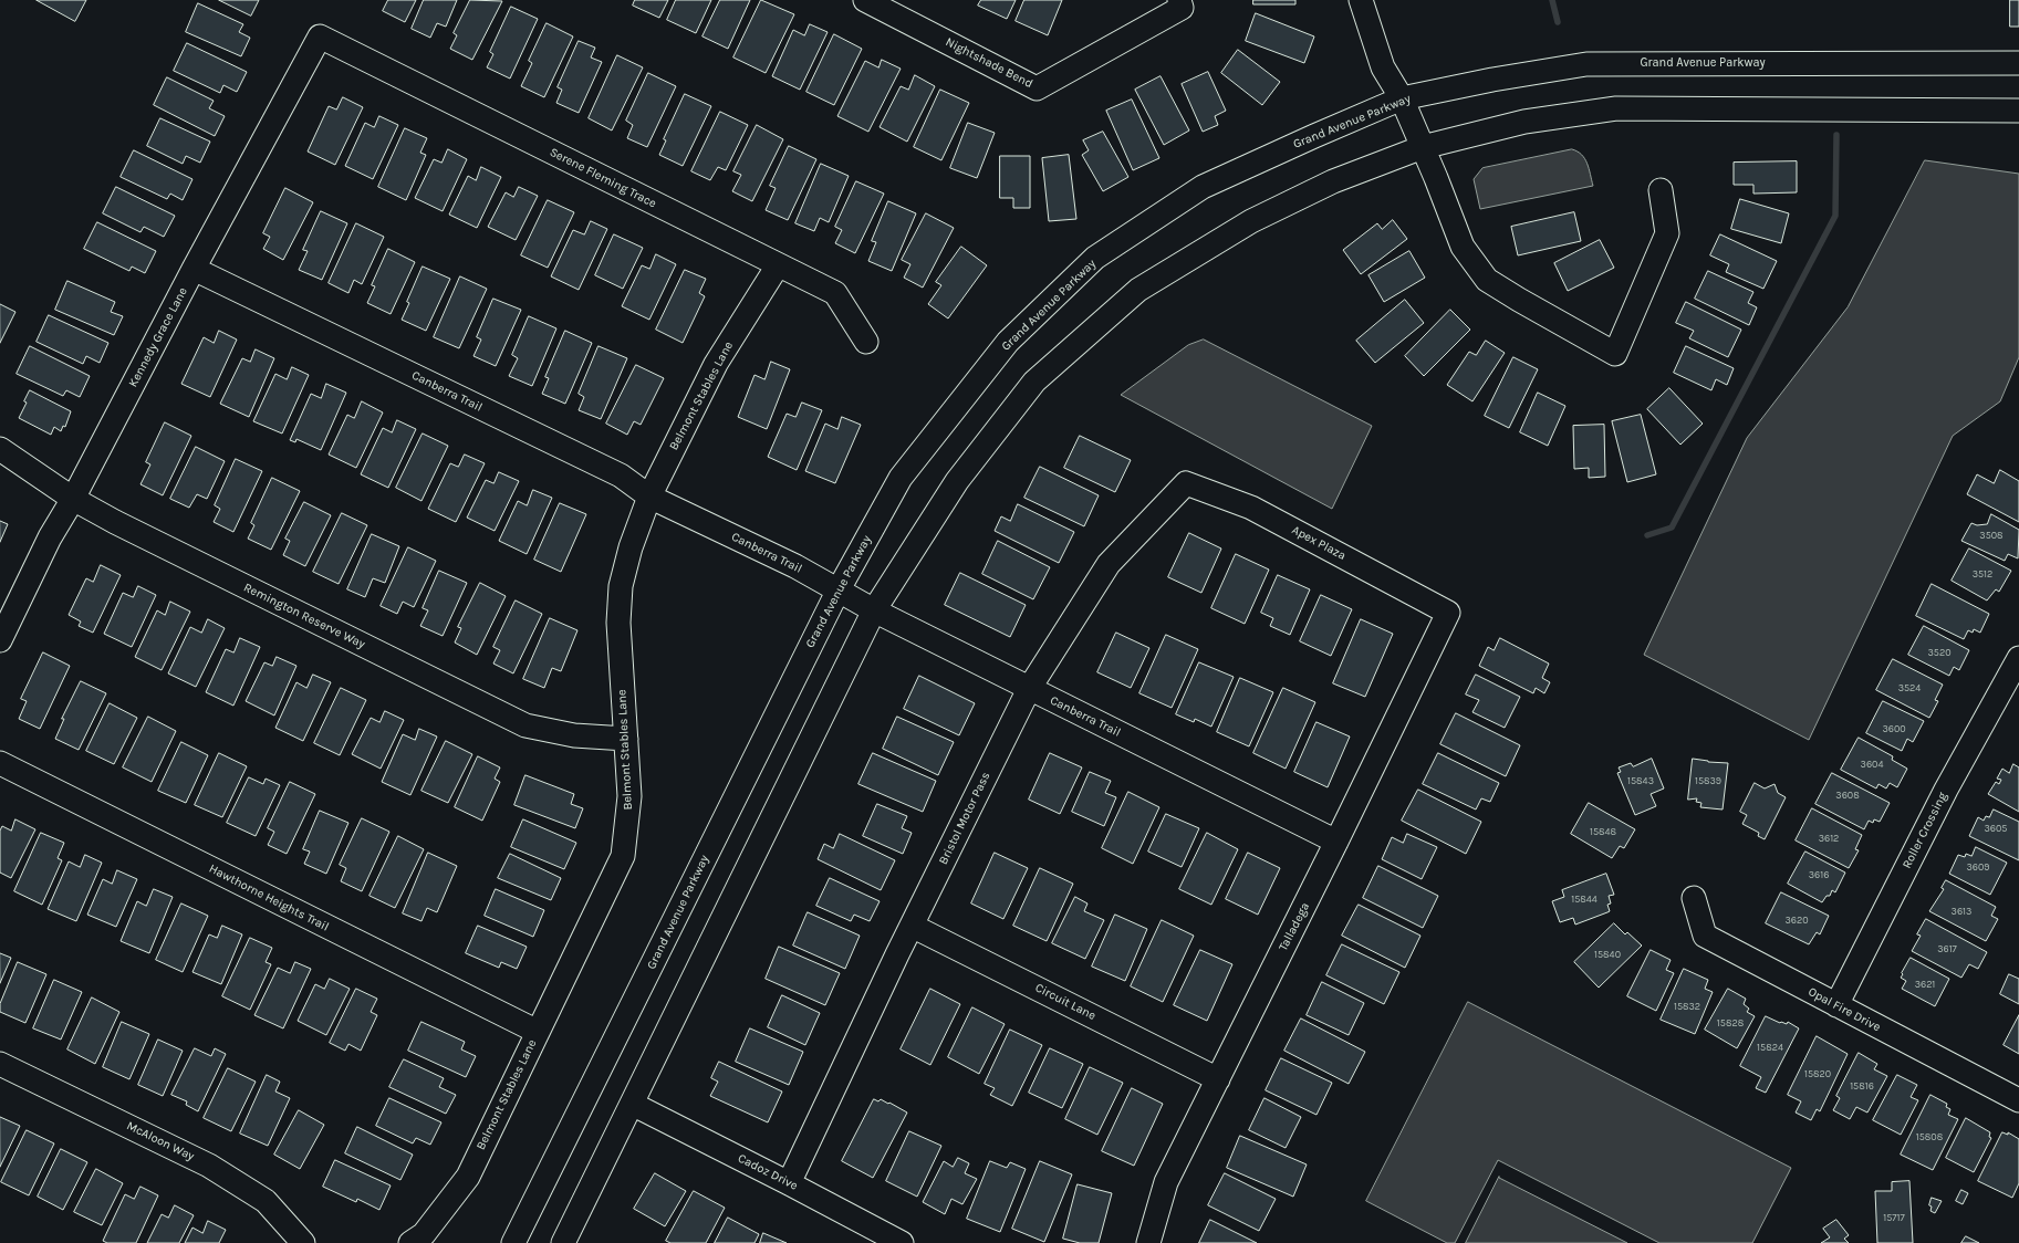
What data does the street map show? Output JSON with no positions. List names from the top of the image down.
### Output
{
  "streets": {
    "street": [
      "Nightshade Bend",
      "Grand Avenue Parkway",
      "Serene Fleming Trace",
      "Kennedy Grace Lane",
      "Canberra Trail",
      "Belmont Stables Lane",
      "Apex Plaza",
      "Remington Reserve Way",
      "Bristol Motor Pass",
      "Roller Crossing",
      "Hawthorne Heights Trail",
      "Talladega",
      "Circuit Lane",
      "Opal Fire Drive",
      "McAloon Way",
      "Cadoz Drive"
    ]
  },
  "crossings": [
    ["Grand Avenue Parkway", "Canberra Trail"],
    ["Serene Fleming Trace", "Kennedy Grace Lane"],
    ["Serene Fleming Trace", "Belmont Stables Lane"],
    ["Kennedy Grace Lane", "Canberra Trail"],
    ["Kennedy Grace Lane", "Remington Reserve Way"],
    ["Canberra Trail", "Belmont Stables Lane"],
    ["Canberra Trail", "Bristol Motor Pass"],
    ["Canberra Trail", "Talladega"],
    ["Belmont Stables Lane", "Remington Reserve Way"],
    ["Belmont Stables Lane", "Hawthorne Heights Trail"],
    ["Apex Plaza", "Bristol Motor Pass"],
    ["Apex Plaza", "Talladega"],
    ["Bristol Motor Pass", "Circuit Lane"],
    ["Bristol Motor Pass", "Cadoz Drive"],
    ["Roller Crossing", "Opal Fire Drive"],
    ["Talladega", "Circuit Lane"]
  ],
  "house_numbers": [
    "3508",
    "3512",
    "3520",
    "3524",
    "3600",
    "3604",
    "15843",
    "15839",
    "3608",
    "3605",
    "15848",
    "3612",
    "3609",
    "3616",
    "15844",
    "3613",
    "3620",
    "3617",
    "15840",
    "3621",
    "15832",
    "15828",
    "15824",
    "15820",
    "15816",
    "15808",
    "15717"
  ]
}
